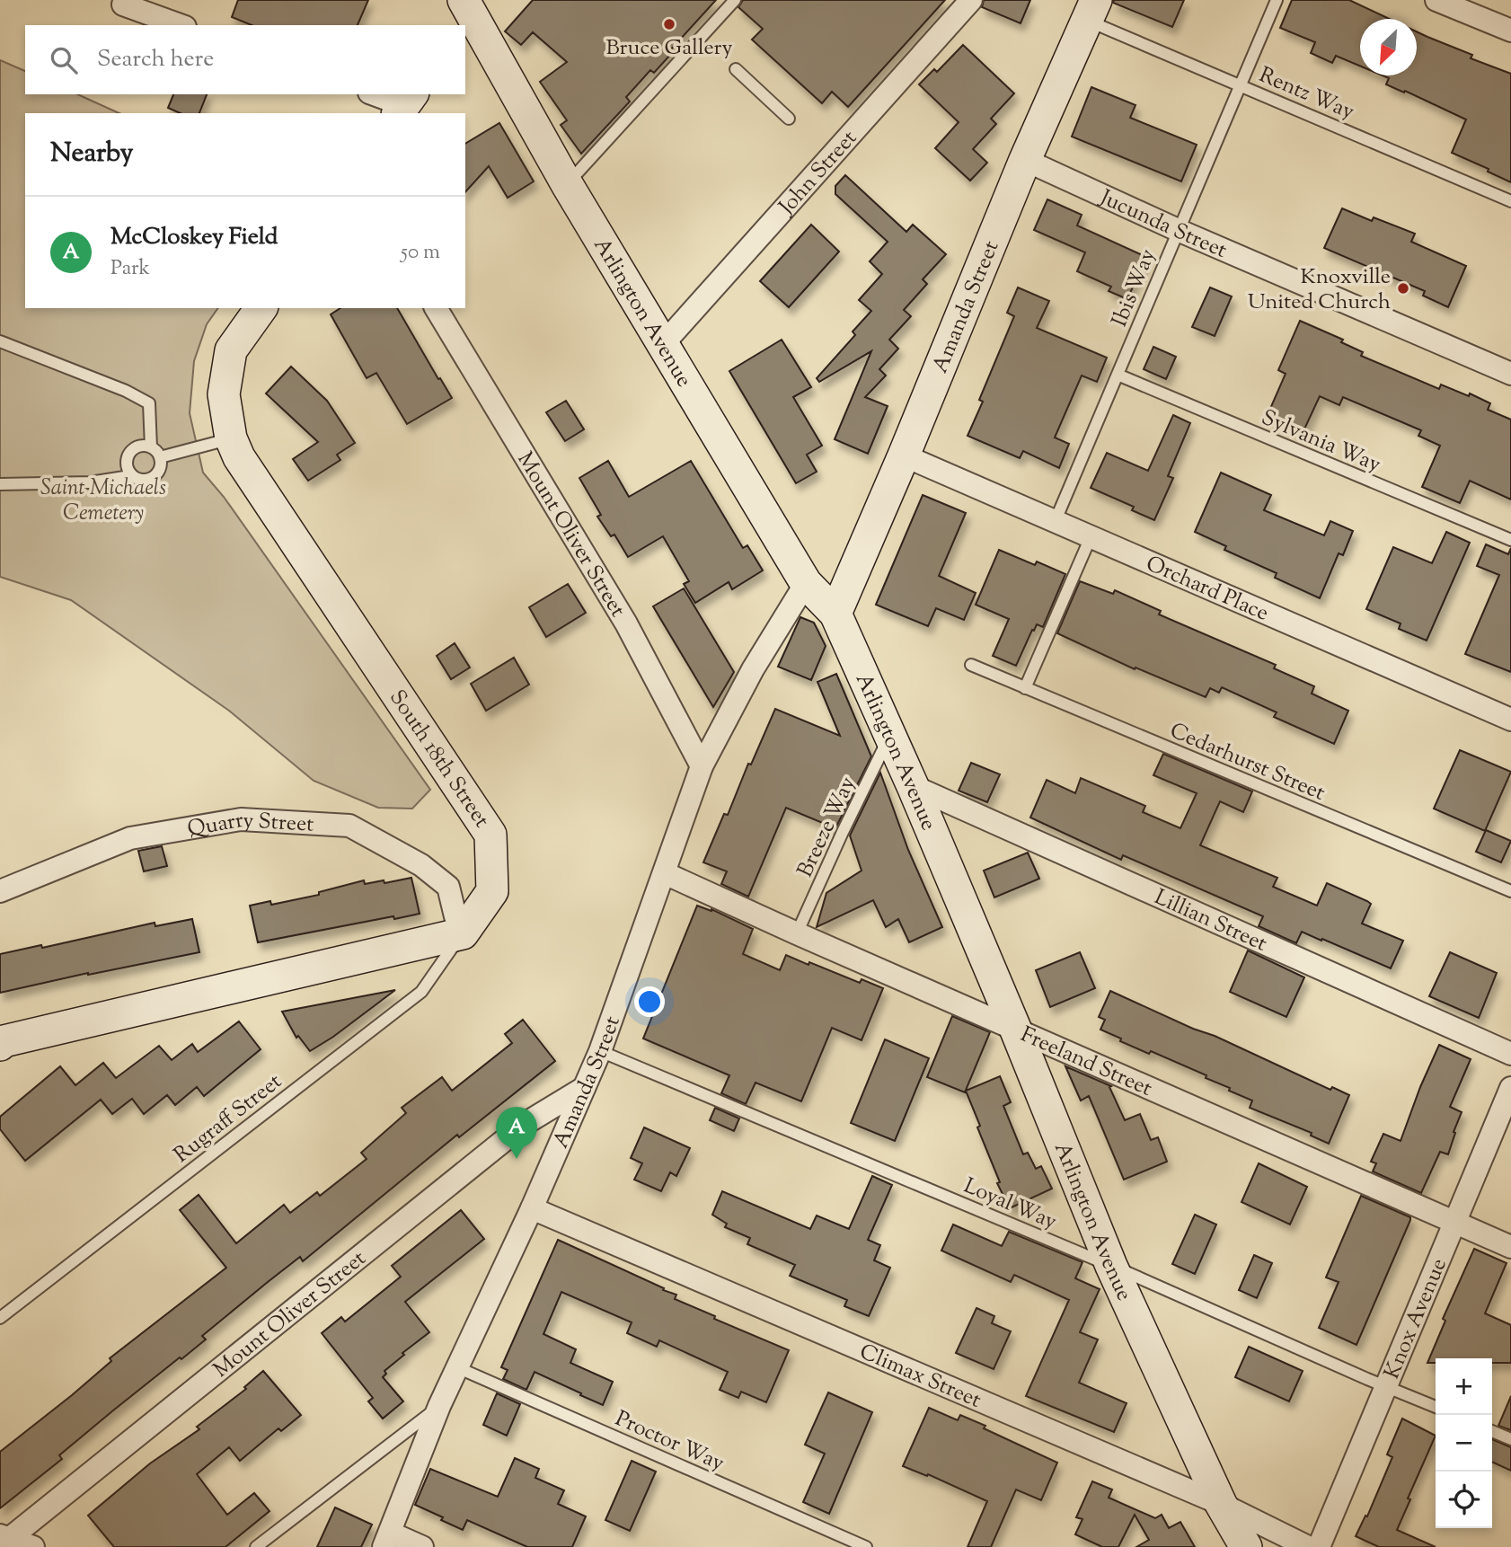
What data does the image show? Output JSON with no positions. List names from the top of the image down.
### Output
{
  "streets": {
    "main road": ["Amanda Street", "Arlington Avenue", "South 18th Street"],
    "street": [
      "John Street",
      "Jucunda Street",
      "Mount Oliver Street",
      "Orchard Place",
      "Quarry Street",
      "Lillian Street",
      "Freeland Street",
      "Knox Avenue",
      "Climax Street"
    ],
    "lane": [
      "Rentz Way",
      "Ibis Way",
      "Sylvania Way",
      "Cedarhurst Street",
      "Breeze Way",
      "Rugraff Street",
      "Loyal Way",
      "Proctor Way"
    ]
  },
  "crossings": [
    ["Rentz Way", "Ibis Way"],
    ["Rentz Way", "Amanda Street"],
    ["John Street", "Arlington Avenue"],
    ["Jucunda Street", "Ibis Way"],
    ["Jucunda Street", "Amanda Street"],
    ["Ibis Way", "Sylvania Way"],
    ["Ibis Way", "Orchard Place"],
    ["Amanda Street", "Arlington Avenue"],
    ["Amanda Street", "Mount Oliver Street"],
    ["Amanda Street", "Orchard Place"],
    ["Amanda Street", "Freeland Street"],
    ["Amanda Street", "Loyal Way"],
    ["Amanda Street", "Climax Street"],
    ["Amanda Street", "Proctor Way"],
    ["Arlington Avenue", "Breeze Way"],
    ["Arlington Avenue", "Lillian Street"],
    ["Arlington Avenue", "Freeland Street"],
    ["Arlington Avenue", "Loyal Way"],
    ["Arlington Avenue", "Climax Street"],
    ["South 18th Street", "Quarry Street"],
    ["South 18th Street", "Rugraff Street"],
    ["Breeze Way", "Freeland Street"],
    ["Quarry Street", "Rugraff Street"],
    ["Freeland Street", "Knox Avenue"],
    ["Loyal Way", "Knox Avenue"]
  ],
  "parks": ["Saint Michaels Cemetery"],
  "places": ["Bruce Gallery", "Knoxville United Church"],
  "north": "bottom left",
  "page": {
    "search": "Search here",
    "heading": "Nearby",
    "list": [
      {
        "mark": "A",
        "name": "McCloskey Field",
        "note": "Park",
        "value": "50 m"
      }
    ],
    "pins": "A",
    "map_buttons": ["+", "−"]
  }
}
